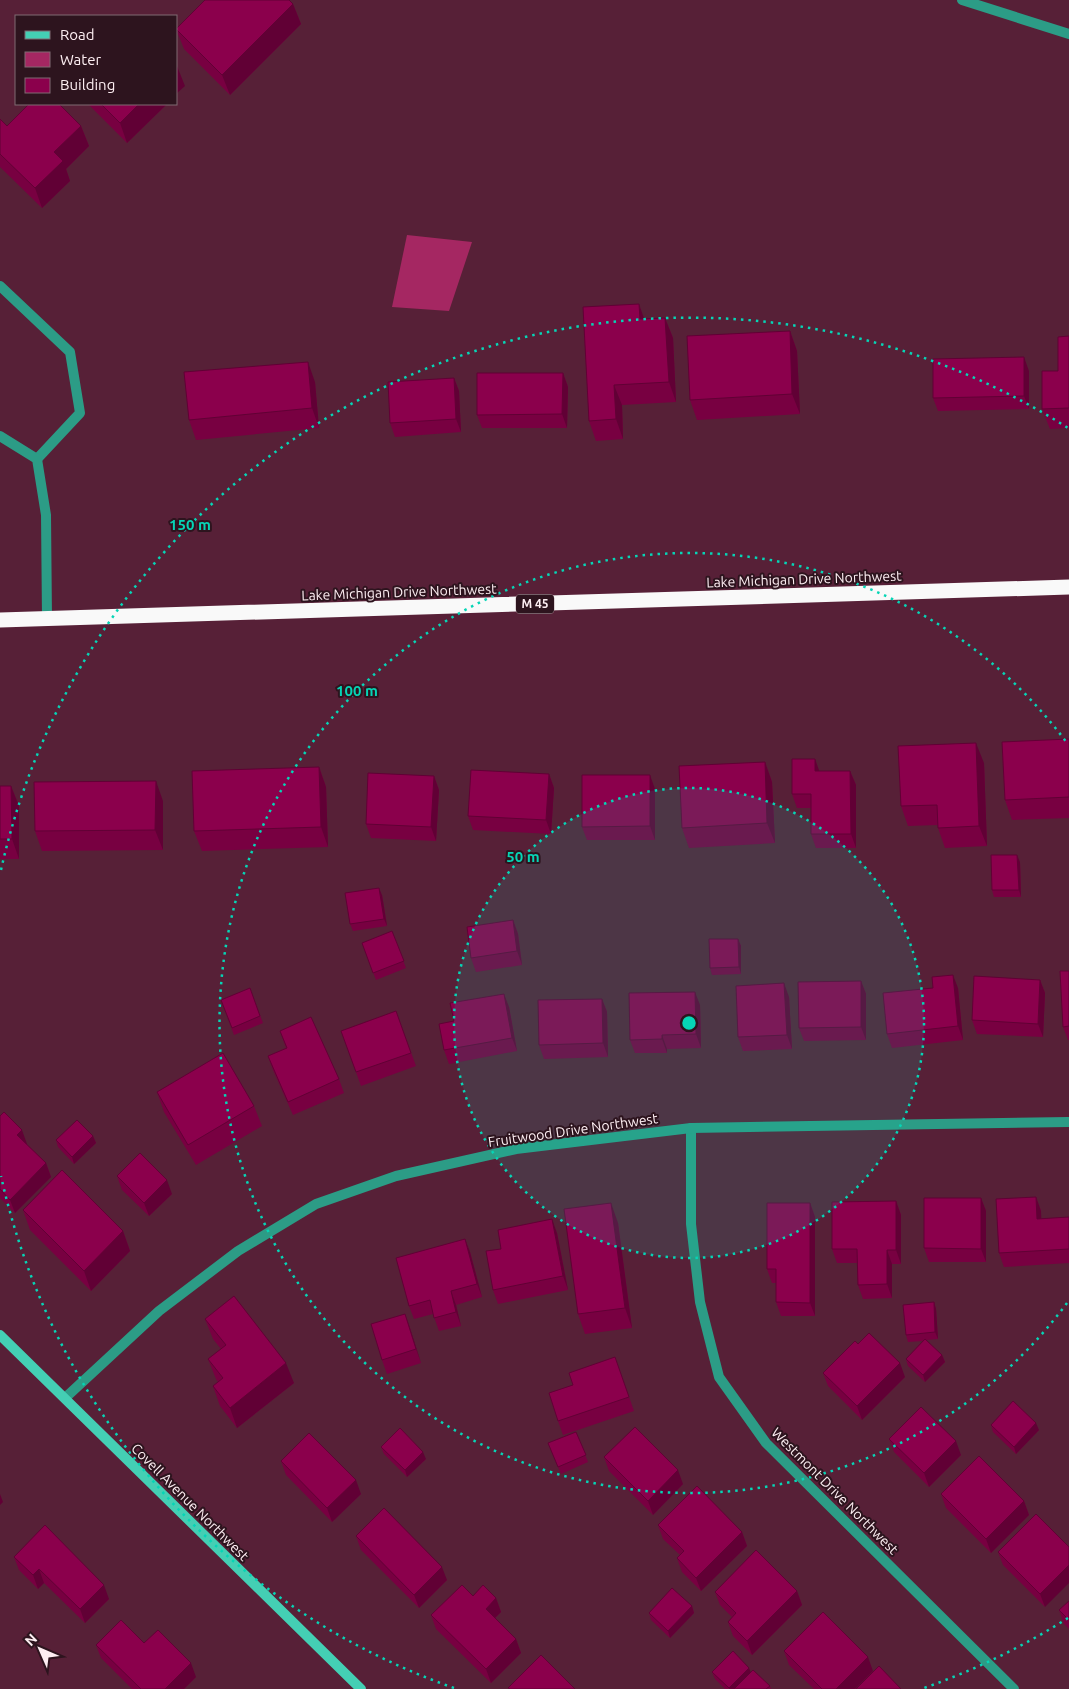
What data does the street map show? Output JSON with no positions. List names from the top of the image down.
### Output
{
  "streets": {
    "highway": ["Lake Michigan Drive Northwest", "M 45"],
    "street": ["Fruitwood Drive Northwest", "Westmont Drive Northwest", "Covell Avenue Northwest"]
  },
  "crossings": [
    ["Fruitwood Drive Northwest", "Westmont Drive Northwest"],
    ["Fruitwood Drive Northwest", "Covell Avenue Northwest"]
  ],
  "legend": ["Road", "Water", "Building"],
  "north": "top left",
  "rings": ["150 m", "100 m", "50 m"]
}
